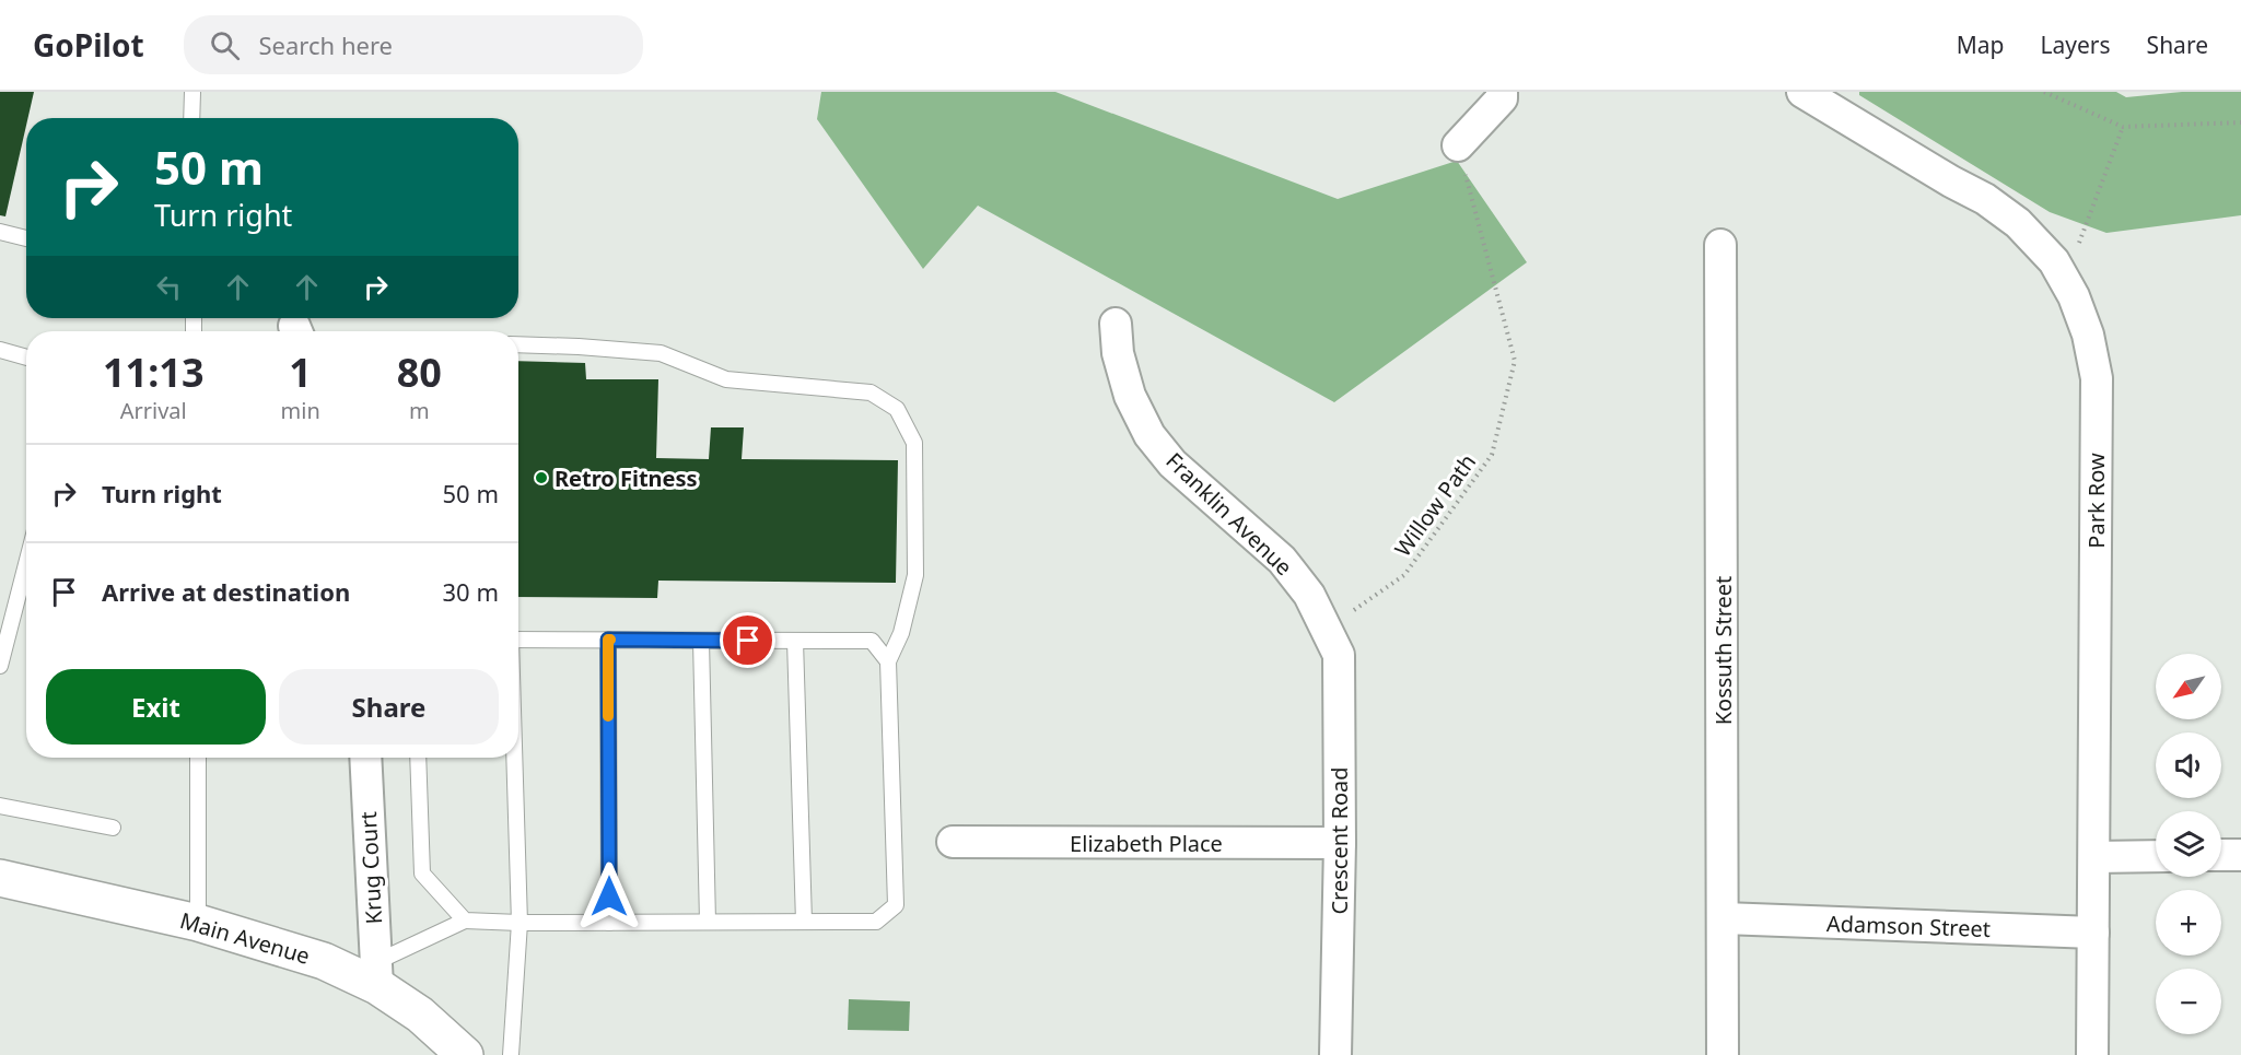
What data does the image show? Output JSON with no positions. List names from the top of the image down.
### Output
{
  "streets": {
    "street": [
      "Park Row",
      "Franklin Avenue",
      "Kossuth Street",
      "Crescent Road",
      "Elizabeth Place",
      "Krug Court",
      "Adamson Street",
      "Main Avenue"
    ],
    "path": ["Willow Path"]
  },
  "crossings": [
    ["Park Row", "Adamson Street"],
    ["Willow Path", "Franklin Avenue"],
    ["Willow Path", "Crescent Road"],
    ["Franklin Avenue", "Crescent Road"],
    ["Kossuth Street", "Adamson Street"],
    ["Crescent Road", "Elizabeth Place"],
    ["Krug Court", "Main Avenue"]
  ],
  "places": ["Retro Fitness"],
  "north": "bottom left",
  "page": {
    "header": "GoPilot",
    "search": "Search here",
    "nav": ["Map", "Layers", "Share"],
    "turn": ["50 m", "Turn right"],
    "eta": [
      "11:13",
      "Arrival",
      "1",
      "min",
      "80",
      "m"
    ],
    "list": [
      {
        "name": "Turn right",
        "value": "50 m"
      },
      {
        "name": "Arrive at destination",
        "value": "30 m"
      }
    ],
    "map_buttons": ["+", "−"],
    "buttons": ["Exit", "Share"]
  }
}
